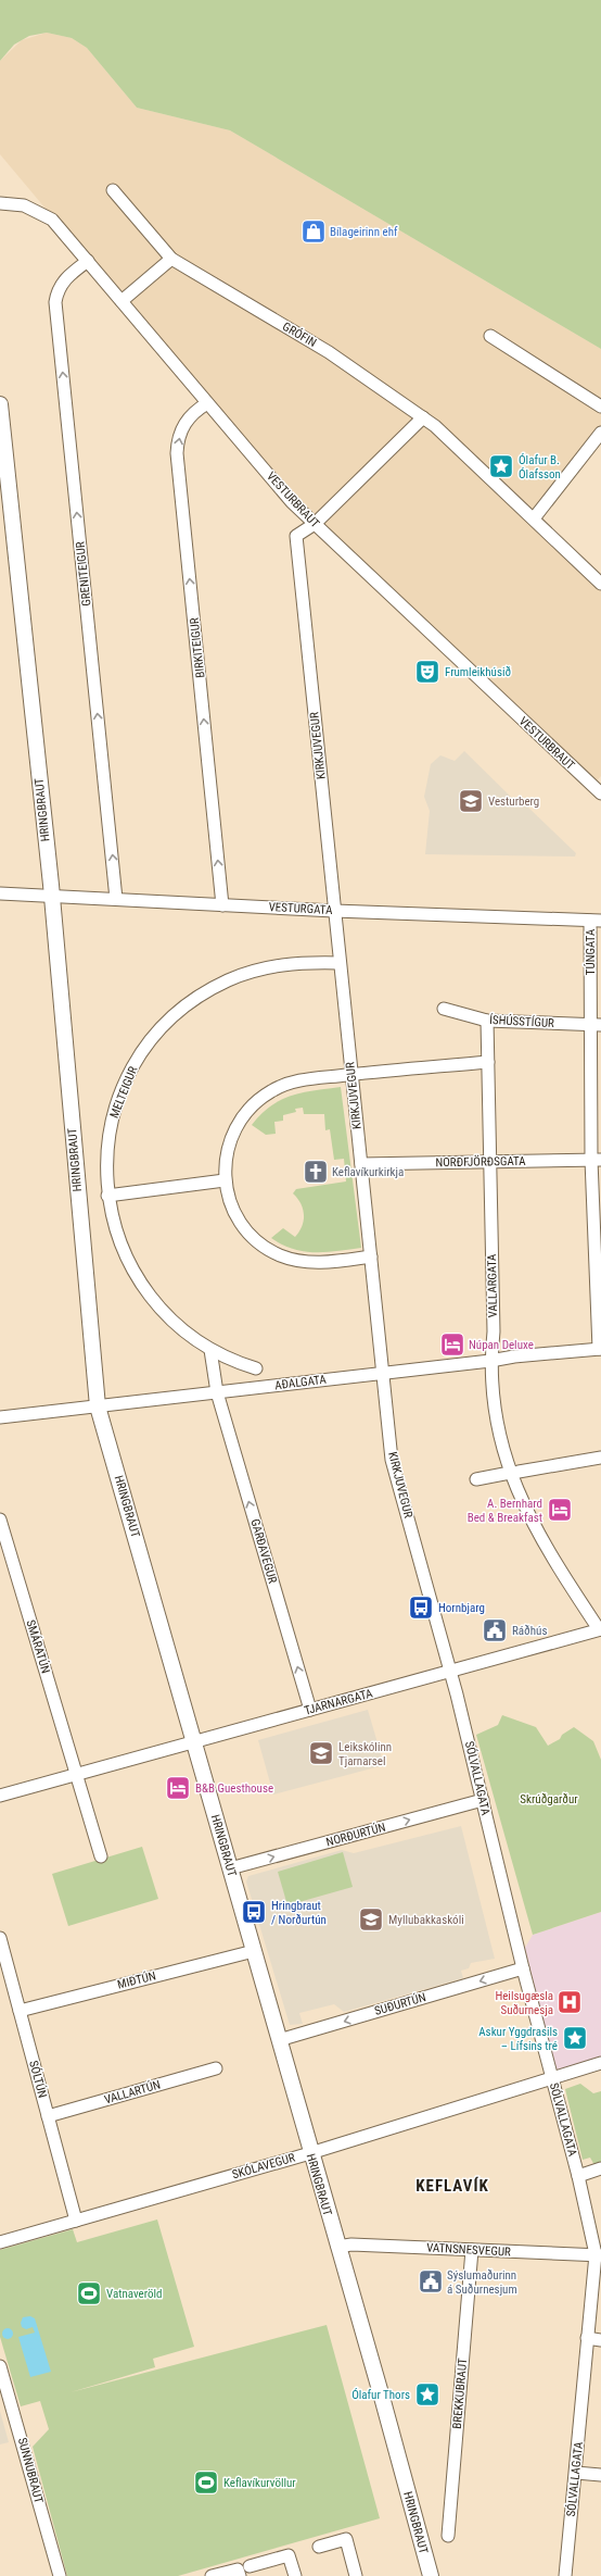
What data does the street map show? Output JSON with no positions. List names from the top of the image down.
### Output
{
  "streets": {
    "main road": ["HRINGBRAUT"],
    "street": [
      "GRÓFIN",
      "VESTURBRAUT",
      "GRENITEIGUR",
      "BIRKITEIGUR",
      "KIRKJUVEGUR",
      "VESTURGATA",
      "TÚNGATA",
      "ÍSHÚSSTÍGUR",
      "MELTEIGUR",
      "NORÐFJÖRÐSGATA",
      "VALLARGATA",
      "AÐALGATA",
      "GARÐAVEGUR",
      "SMÁRATÚN",
      "TJARNARGATA",
      "SÓLVALLAGATA",
      "NORÐURTÚN",
      "MIÐTÚN",
      "SUÐURTÚN",
      "SÓLTÚN",
      "VALLARTÚN",
      "SKÓLAVEGUR",
      "VATNSNESVEGUR",
      "BREKKUBRAUT",
      "SUNNUBRAUT"
    ]
  },
  "crossings": [
    ["VESTURBRAUT", "GRENITEIGUR"],
    ["VESTURBRAUT", "BIRKITEIGUR"],
    ["VESTURBRAUT", "KIRKJUVEGUR"],
    ["GRENITEIGUR", "VESTURGATA"],
    ["BIRKITEIGUR", "VESTURGATA"],
    ["KIRKJUVEGUR", "VESTURGATA"],
    ["KIRKJUVEGUR", "MELTEIGUR"],
    ["KIRKJUVEGUR", "NORÐFJÖRÐSGATA"],
    ["KIRKJUVEGUR", "AÐALGATA"],
    ["KIRKJUVEGUR", "TJARNARGATA"],
    ["KIRKJUVEGUR", "SÓLVALLAGATA"],
    ["HRINGBRAUT", "VESTURGATA"],
    ["HRINGBRAUT", "AÐALGATA"],
    ["HRINGBRAUT", "TJARNARGATA"],
    ["HRINGBRAUT", "NORÐURTÚN"],
    ["HRINGBRAUT", "MIÐTÚN"],
    ["HRINGBRAUT", "SUÐURTÚN"],
    ["HRINGBRAUT", "SKÓLAVEGUR"],
    ["HRINGBRAUT", "VATNSNESVEGUR"],
    ["VESTURGATA", "TÚNGATA"],
    ["TÚNGATA", "ÍSHÚSSTÍGUR"],
    ["TÚNGATA", "NORÐFJÖRÐSGATA"],
    ["TÚNGATA", "AÐALGATA"],
    ["ÍSHÚSSTÍGUR", "VALLARGATA"],
    ["NORÐFJÖRÐSGATA", "VALLARGATA"],
    ["VALLARGATA", "AÐALGATA"],
    ["VALLARGATA", "TJARNARGATA"],
    ["AÐALGATA", "GARÐAVEGUR"],
    ["GARÐAVEGUR", "TJARNARGATA"],
    ["SMÁRATÚN", "TJARNARGATA"],
    ["TJARNARGATA", "SÓLVALLAGATA"],
    ["SÓLVALLAGATA", "NORÐURTÚN"],
    ["SÓLVALLAGATA", "SUÐURTÚN"],
    ["SÓLVALLAGATA", "SKÓLAVEGUR"],
    ["SÓLVALLAGATA", "VATNSNESVEGUR"],
    ["MIÐTÚN", "SÓLTÚN"],
    ["SÓLTÚN", "VALLARTÚN"],
    ["SÓLTÚN", "SKÓLAVEGUR"],
    ["VATNSNESVEGUR", "BREKKUBRAUT"]
  ],
  "one_way": [
    "GRENITEIGUR",
    "BIRKITEIGUR",
    "GARÐAVEGUR",
    "NORÐURTÚN",
    "SUÐURTÚN"
  ],
  "districts": ["KEFLAVÍK"],
  "parks": ["Skrúðgarður"],
  "places": {
    "shop": ["Bílageirinn ehf"],
    "place": ["Ólafur B. Ólafsson", "Askur Yggdrasils – Lífsins tré", "Ólafur Thors"],
    "theatre": ["Frumleikhúsið"],
    "school or university": ["Vesturberg", "Leikskólinn Tjarnarsel", "Myllubakkaskóli"],
    "church": ["Keflavíkurkirkja"],
    "hotel": ["Núpan Deluxe", "A. Bernhard Bed & Breakfast", "B&B Guesthouse"],
    "bus stop": ["Hornbjarg", "Hringbraut / Norðurtún"],
    "public building": ["Ráðhús", "Sýslumaðurinn á Suðurnesjum"],
    "hospital": ["Heilsugæsla Suðurnesja"],
    "sports": ["Vatnaveröld", "Keflavíkurvöllur"]
  }
}
